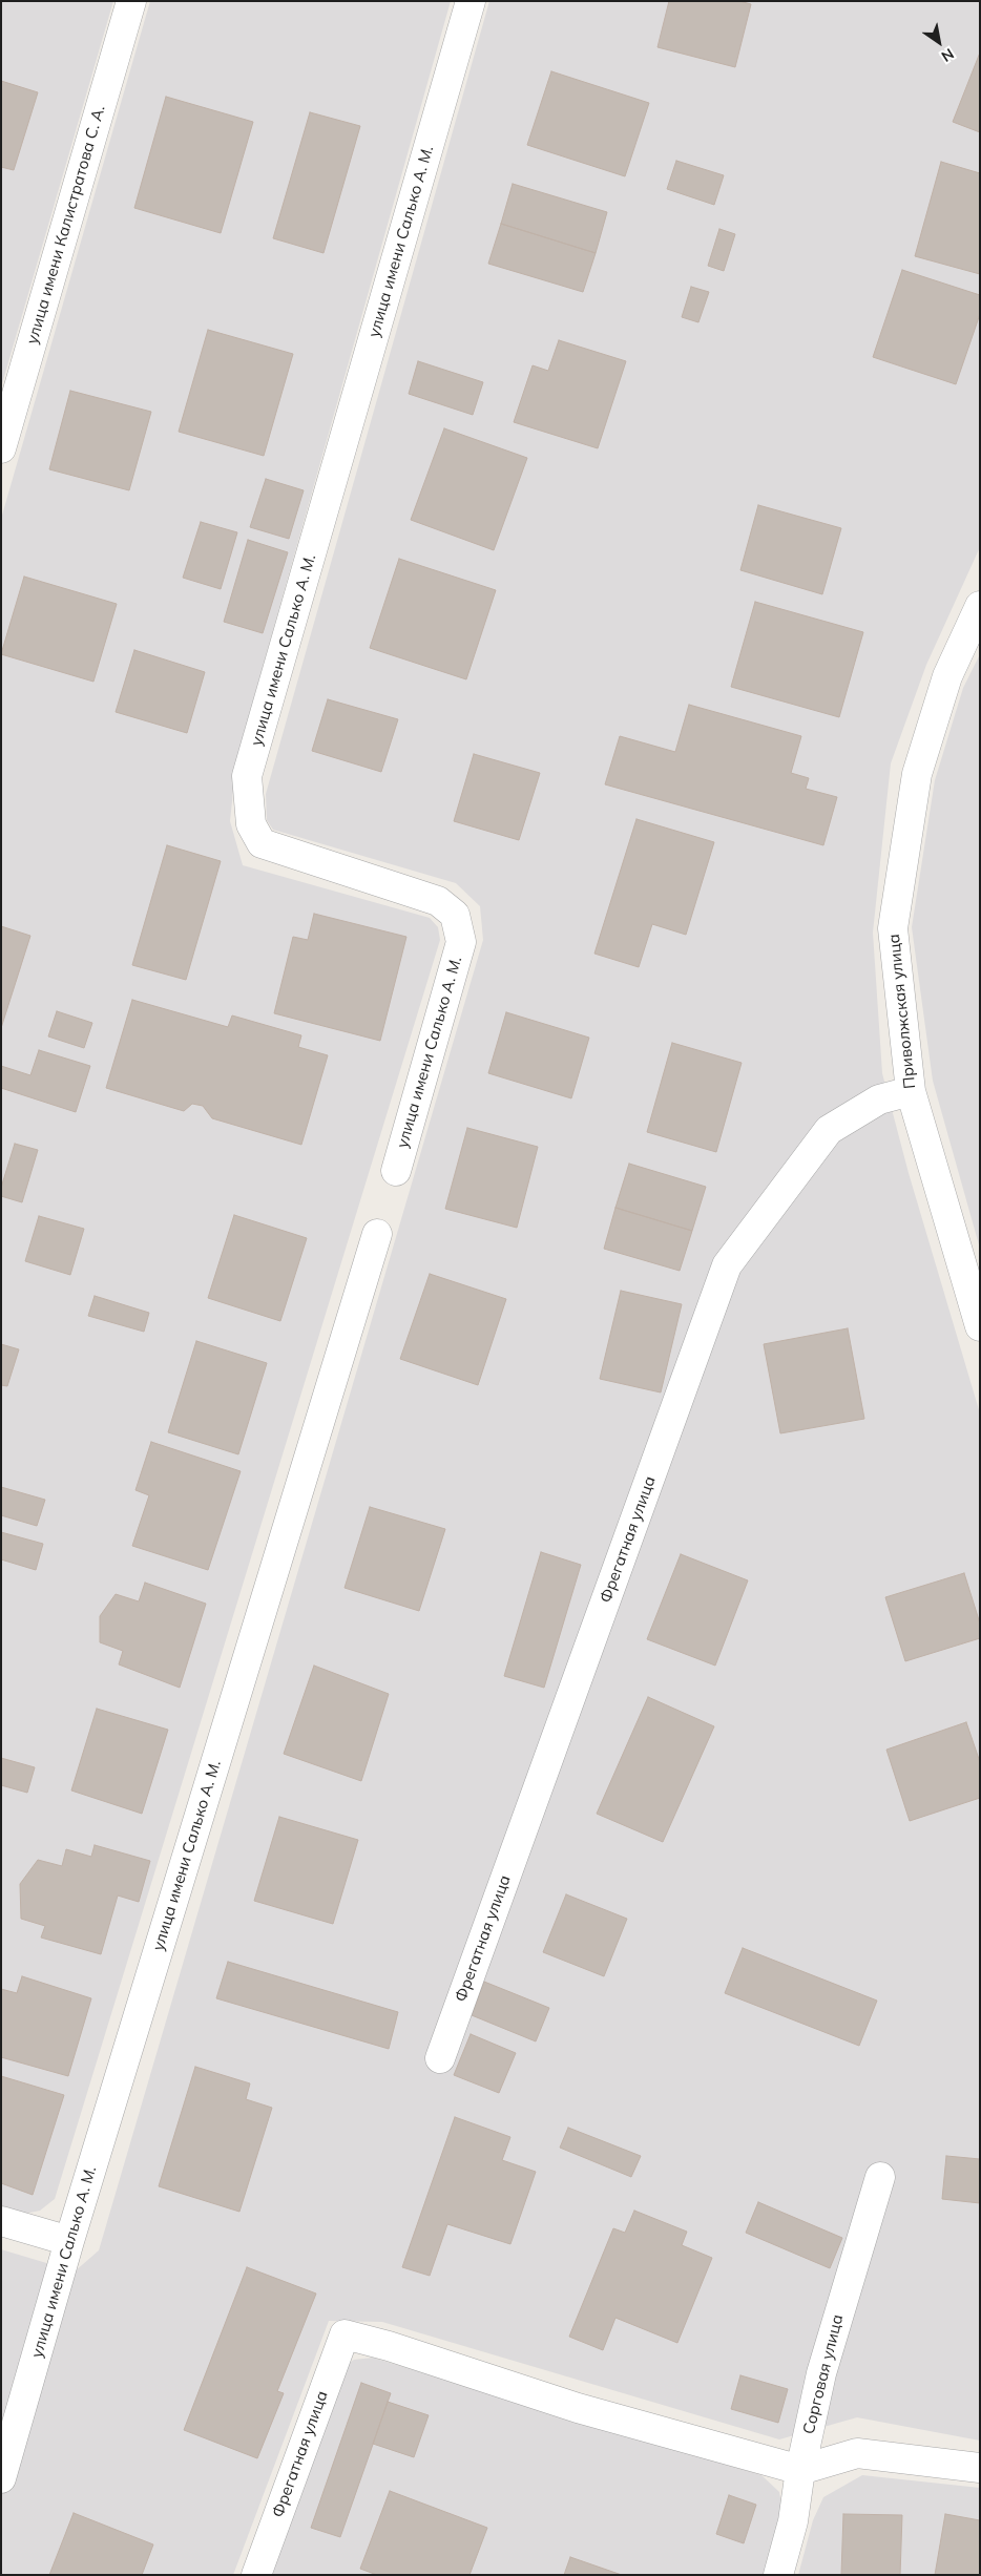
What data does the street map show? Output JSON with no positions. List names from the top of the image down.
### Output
{
  "streets": {
    "street": [
      "улица имени Калистратова С. А.",
      "улица имени Салько А. М.",
      "Приволжская улица",
      "Фрегатная улица",
      "Сорговая улица"
    ]
  },
  "crossings": [
    ["Приволжская улица", "Фрегатная улица"],
    ["Фрегатная улица", "Сорговая улица"]
  ],
  "north": "bottom right"
}
